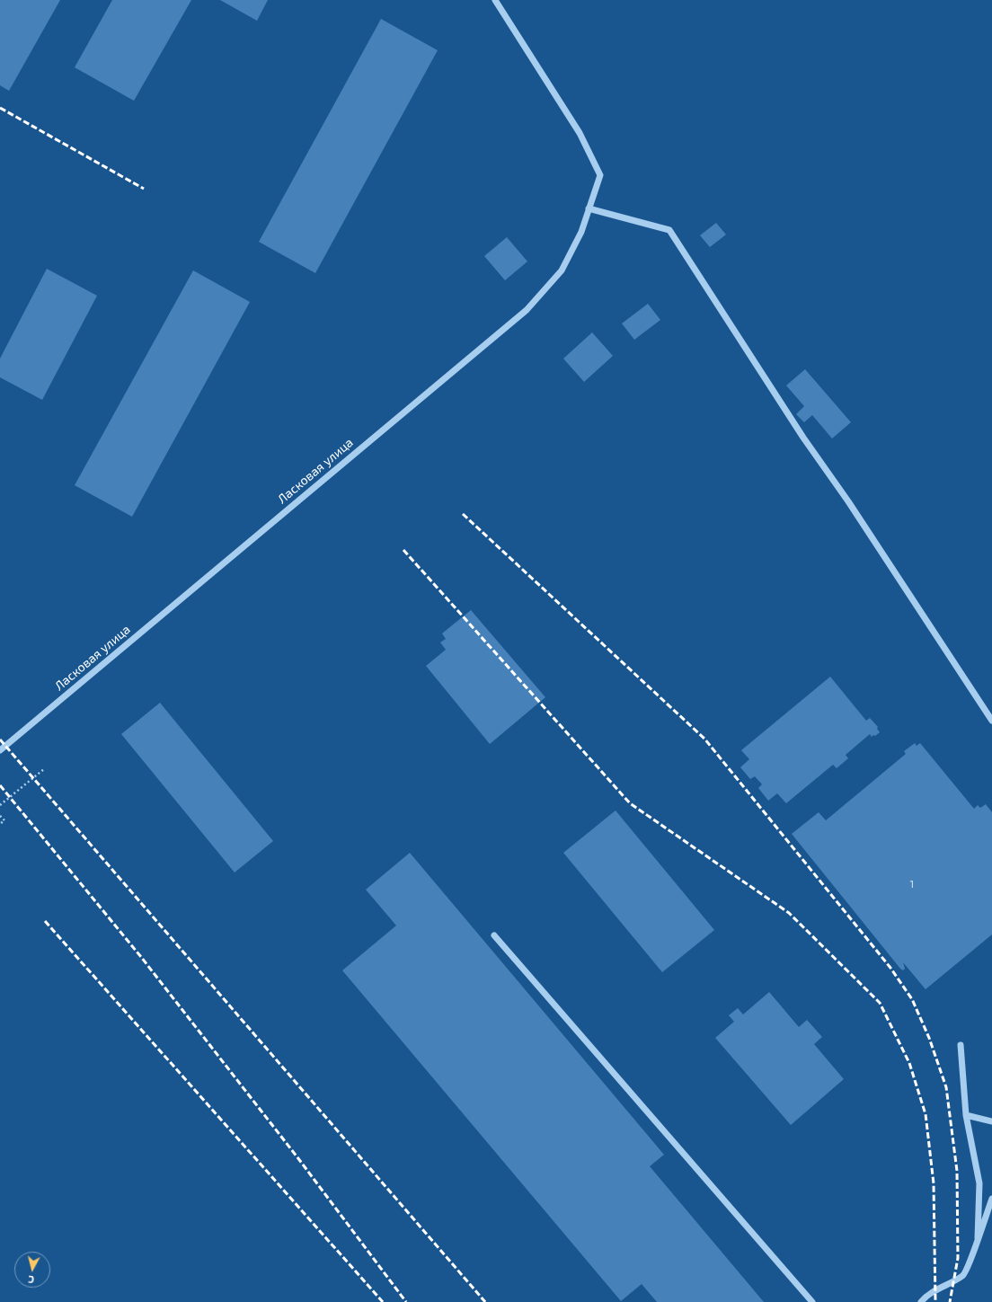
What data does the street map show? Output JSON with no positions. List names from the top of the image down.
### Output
{
  "streets": {
    "street": ["Ласковая улица"]
  },
  "house_numbers": ["1"],
  "north": "bottom"
}
